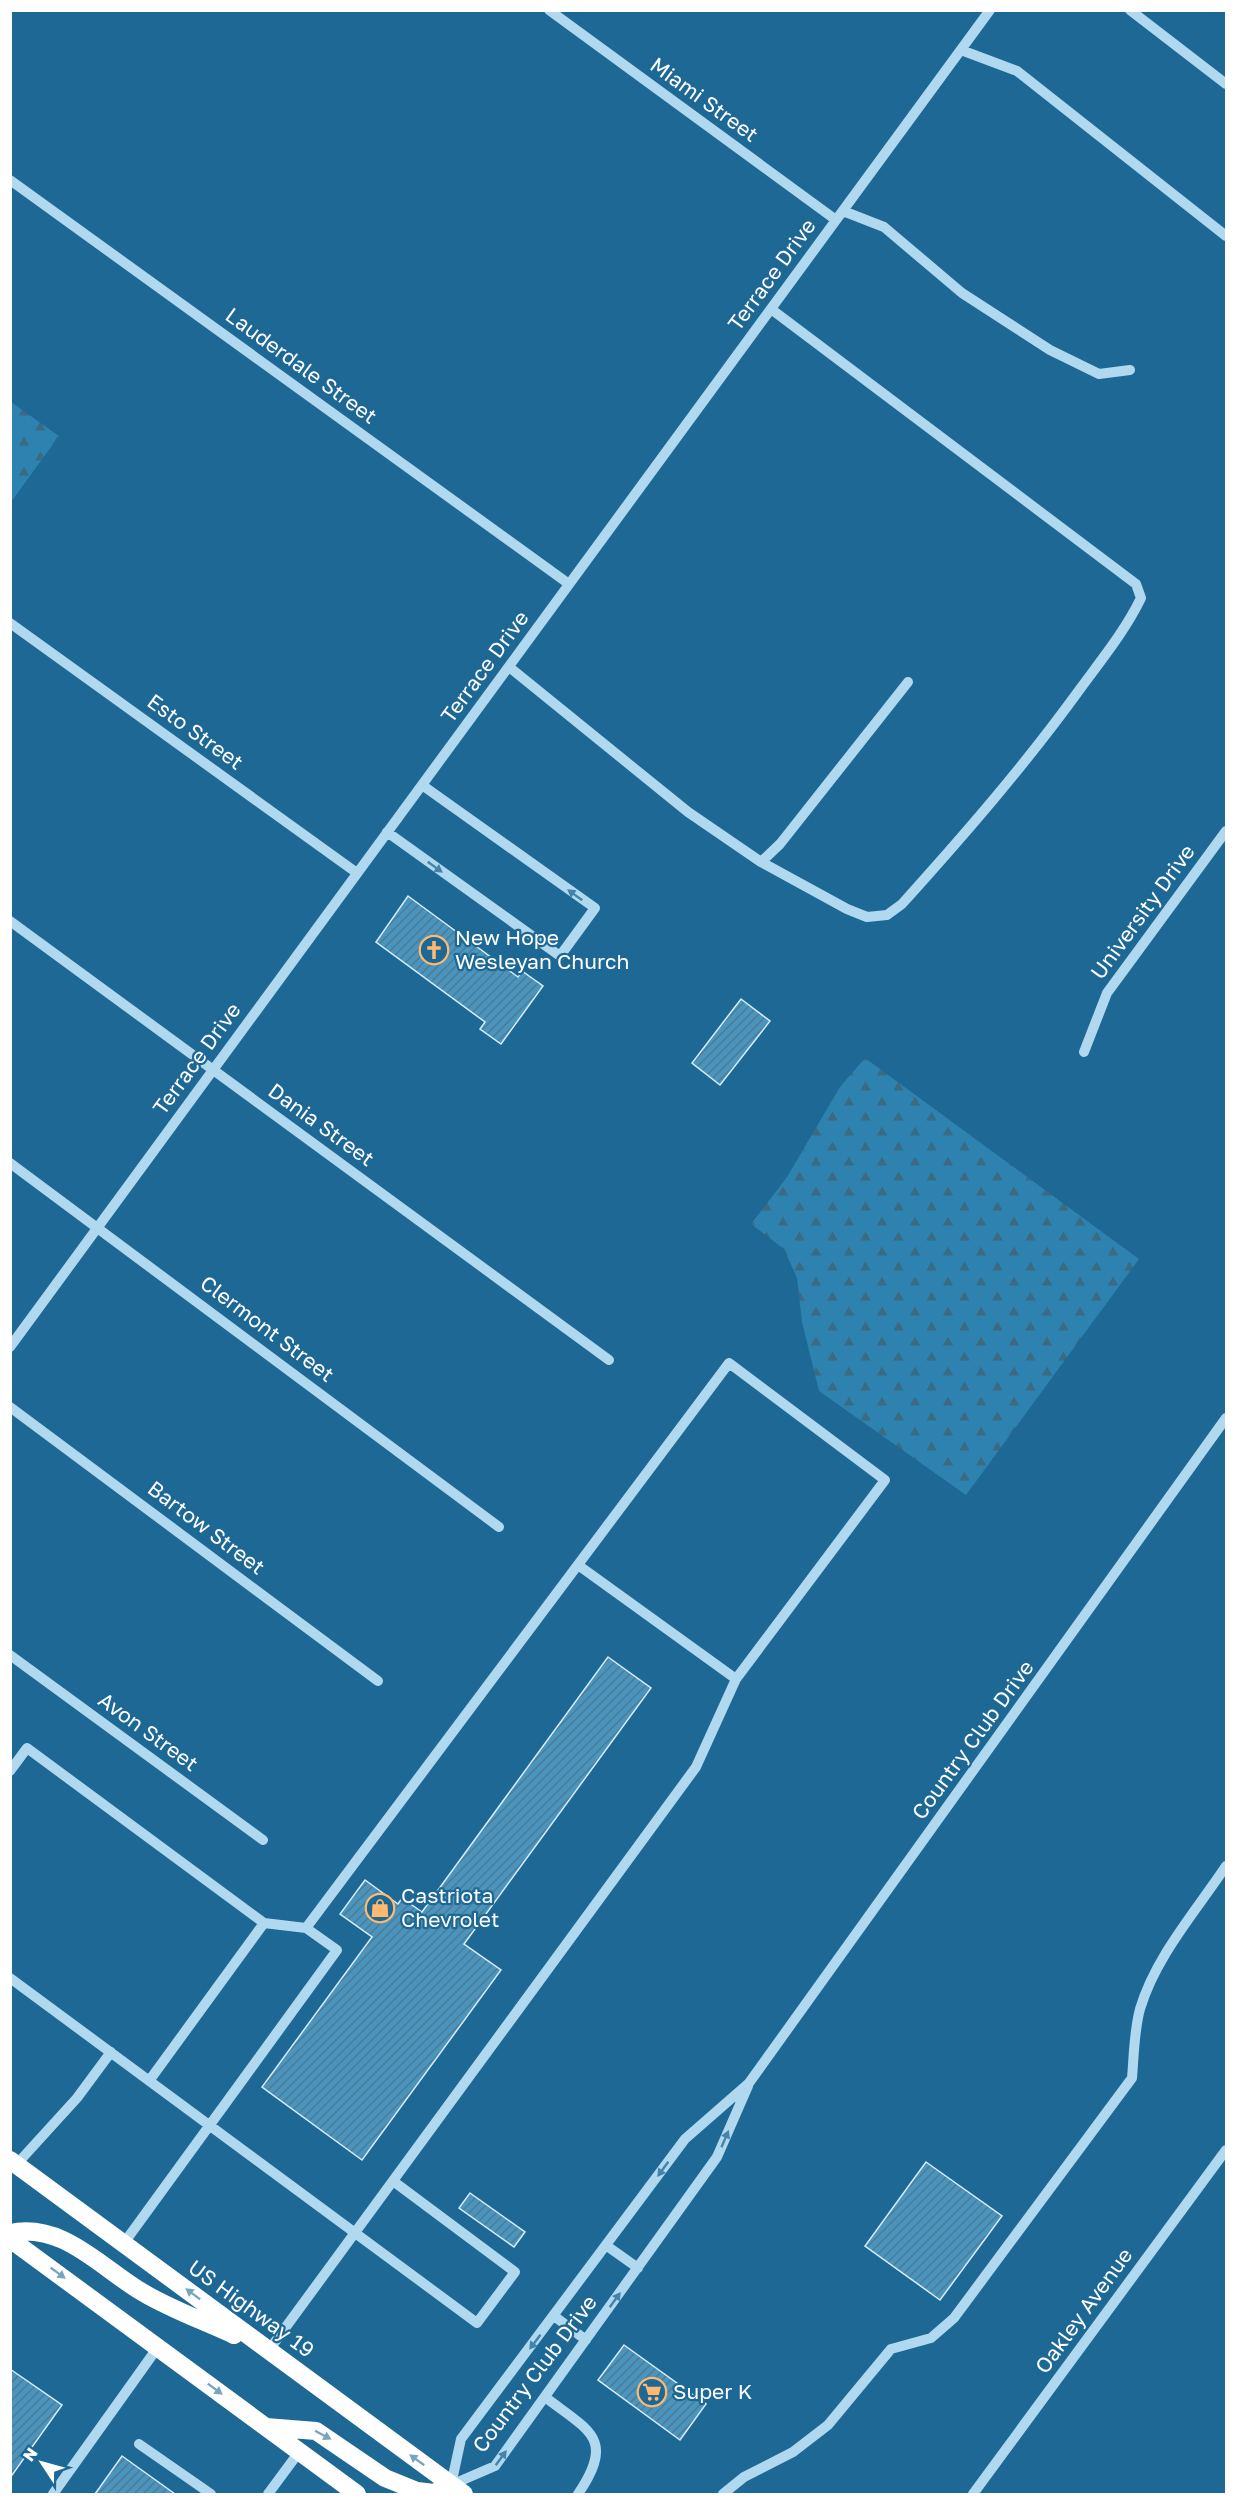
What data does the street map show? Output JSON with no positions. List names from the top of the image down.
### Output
{
  "streets": {
    "highway": ["US Highway 19"],
    "street": [
      "Miami Street",
      "Terrace Drive",
      "Lauderdale Street",
      "Esto Street",
      "University Drive",
      "Dania Street",
      "Clermont Street",
      "Bartow Street",
      "Avon Street",
      "Country Club Drive",
      "Oakley Avenue"
    ]
  },
  "crossings": [
    ["Miami Street", "Terrace Drive"],
    ["Terrace Drive", "Lauderdale Street"],
    ["Terrace Drive", "Esto Street"],
    ["Terrace Drive", "Dania Street"],
    ["Terrace Drive", "Clermont Street"],
    ["Country Club Drive", "US Highway 19"]
  ],
  "places": {
    "church": ["New Hope Wesleyan Church"],
    "shop": ["Castriota Chevrolet"],
    "supermarket": ["Super K"]
  },
  "north": "top left"
}
